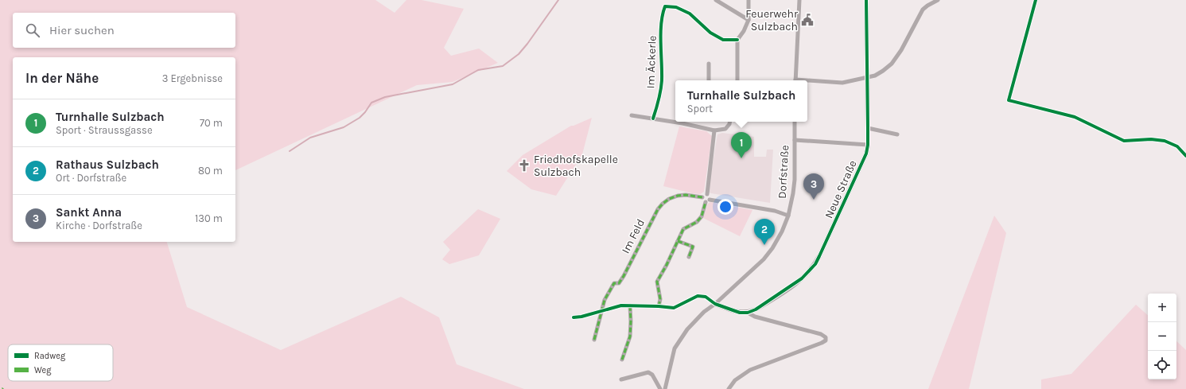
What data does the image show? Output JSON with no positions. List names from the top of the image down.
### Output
{
  "streets": {
    "street": [
      "Im Äckerle",
      "Dorfstraße",
      "Neue Straße",
      "Im Feld"
    ]
  },
  "places": {
    "public building": ["Feuerwehr Sulzbach"],
    "church": ["Friedhofskapelle Sulzbach"]
  },
  "legend": ["Radweg", "Weg"],
  "page": {
    "search": "Hier suchen",
    "heading": ["In der Nähe", "3 Ergebnisse"],
    "popup": ["Turnhalle Sulzbach", "Sport"],
    "list": [
      {
        "mark": "1",
        "name": "Turnhalle Sulzbach",
        "note": "Sport · Straussgasse",
        "value": "70 m"
      },
      {
        "mark": "2",
        "name": "Rathaus Sulzbach",
        "note": "Ort · Dorfstraße",
        "value": "80 m"
      },
      {
        "mark": "3",
        "name": "Sankt Anna",
        "note": "Kirche · Dorfstraße",
        "value": "130 m"
      }
    ],
    "pins": ["1", "3", "2"],
    "map_buttons": ["+", "−"]
  }
}
